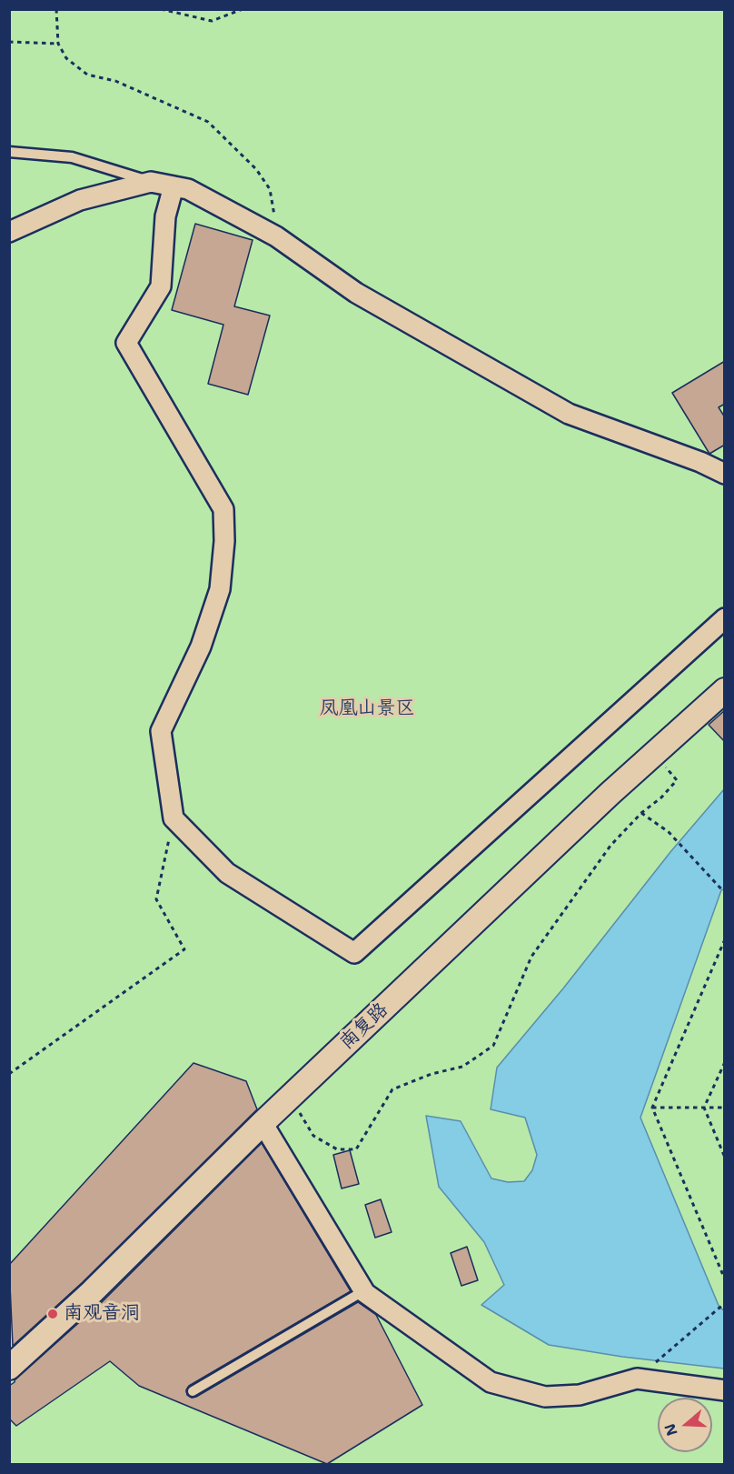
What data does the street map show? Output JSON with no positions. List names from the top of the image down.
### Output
{
  "streets": {
    "street": ["南复路"]
  },
  "parks": ["凤凰山景区"],
  "places": ["南观音洞"],
  "north": "left"
}
